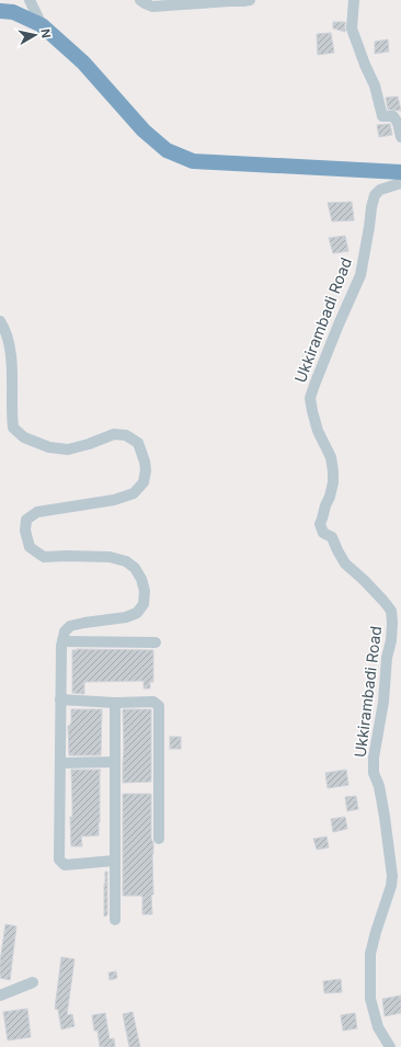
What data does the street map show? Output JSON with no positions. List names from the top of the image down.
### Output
{
  "streets": {
    "street": ["Ukkirambadi Road"]
  },
  "north": "right"
}
